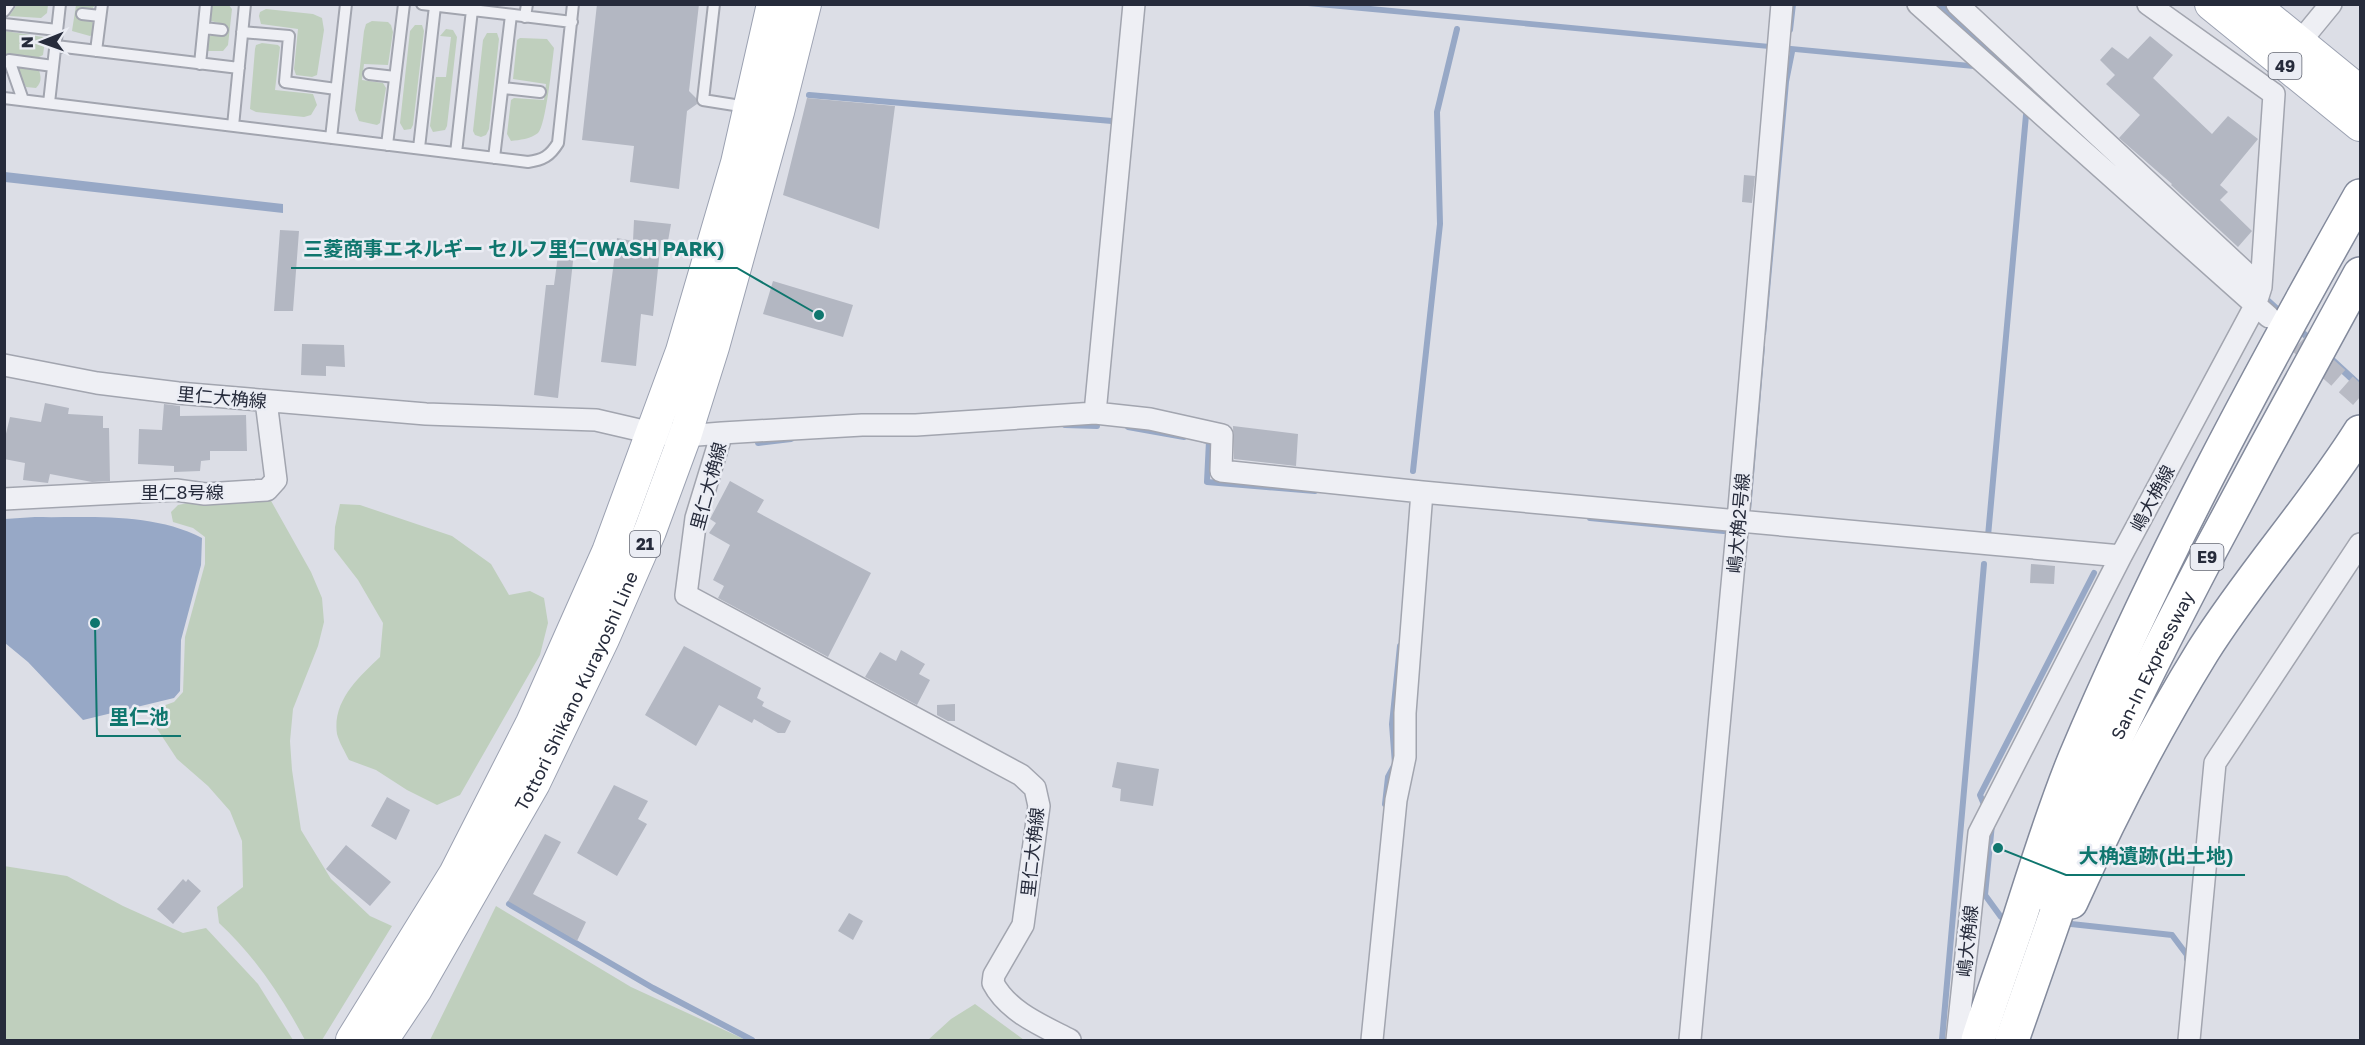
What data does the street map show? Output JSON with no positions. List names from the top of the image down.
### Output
{
  "streets": {
    "highway": ["E9", "San-In Expressway"],
    "main road": ["49", "21", "Tottori Shikano Kurayoshi Line"],
    "street": [
      "里仁大桷線",
      "里仁8号線",
      "嶋大桷線",
      "嶋大桷2号線"
    ]
  },
  "crossings": [
    ["49", "嶋大桷線"],
    ["里仁大桷線", "里仁8号線"],
    ["里仁大桷線", "Tottori Shikano Kurayoshi Line"]
  ],
  "places": ["三菱商事エネルギー セルフ里仁(WASH PARK)", "里仁池", "大桷遺跡(出土地)"],
  "north": "left"
}
